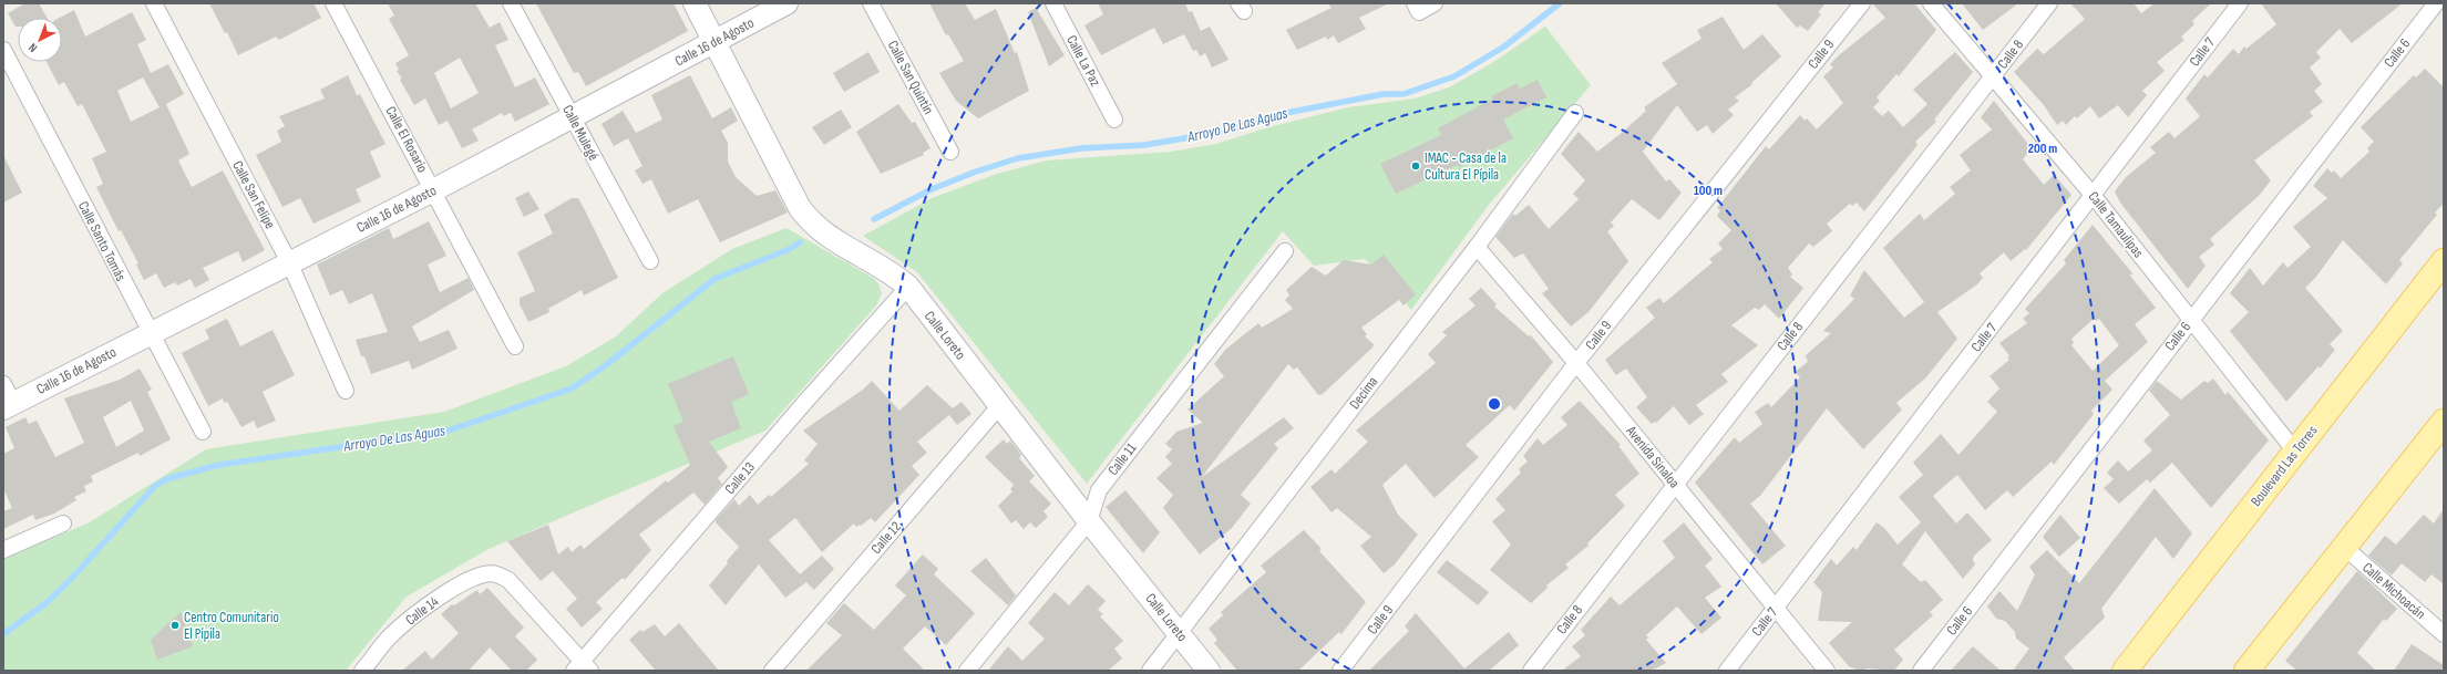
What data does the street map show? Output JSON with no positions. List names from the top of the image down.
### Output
{
  "streets": {
    "main road": ["Boulevard Las Torres"],
    "street": [
      "Calle 16 de Agosto",
      "Calle 7",
      "Calle 6",
      "Calle 9",
      "Calle 8",
      "Calle La Paz",
      "Calle San Quintín",
      "Calle Mulegé",
      "Calle El Rosario",
      "Calle San Felipe",
      "Calle Tamaulipas",
      "Calle Santo Tomás",
      "Calle Loreto",
      "Decima",
      "Avenida Sinaloa",
      "Calle 11",
      "Calle 13",
      "Calle 12",
      "Calle Michoacán",
      "Calle 14"
    ]
  },
  "crossings": [
    ["Calle 16 de Agosto", "Calle Mulegé"],
    ["Calle 16 de Agosto", "Calle El Rosario"],
    ["Calle 16 de Agosto", "Calle San Felipe"],
    ["Calle 16 de Agosto", "Calle Santo Tomás"],
    ["Calle 16 de Agosto", "Calle Loreto"],
    ["Calle 7", "Calle Tamaulipas"],
    ["Calle 7", "Avenida Sinaloa"],
    ["Calle 6", "Calle Tamaulipas"],
    ["Calle 9", "Avenida Sinaloa"],
    ["Calle 8", "Calle Tamaulipas"],
    ["Calle 8", "Avenida Sinaloa"],
    ["Calle Tamaulipas", "Boulevard Las Torres"],
    ["Calle Loreto", "Decima"],
    ["Calle Loreto", "Calle 11"],
    ["Calle Loreto", "Calle 13"],
    ["Calle Loreto", "Calle 12"],
    ["Decima", "Avenida Sinaloa"],
    ["Calle 13", "Calle 14"]
  ],
  "water": ["Arroyo De Las Aguas"],
  "places": ["IMAC - Casa de la Cultura El Pípila", "Centro Comunitario El Pípila"],
  "north": "bottom left",
  "rings": ["200 m", "100 m"]
}
